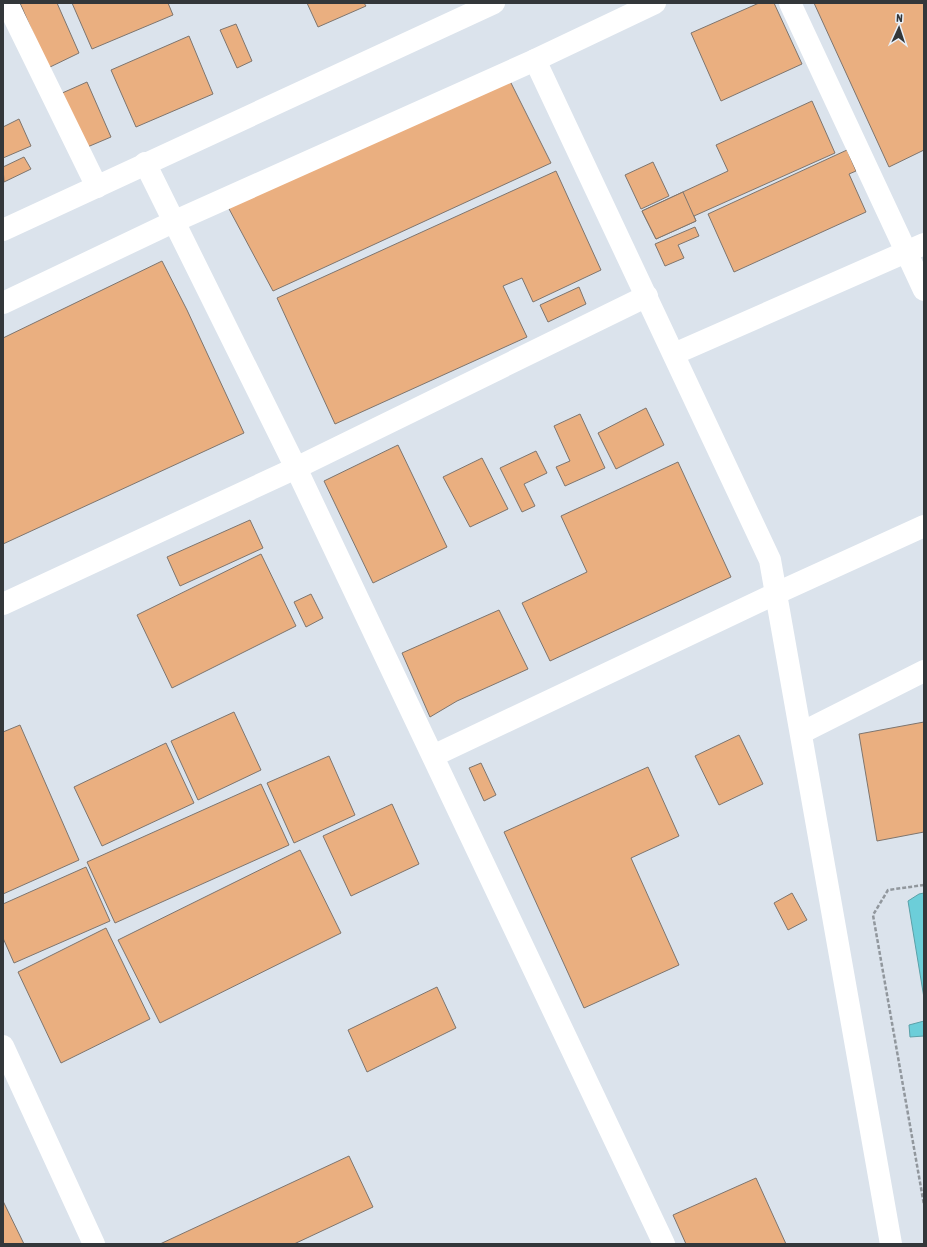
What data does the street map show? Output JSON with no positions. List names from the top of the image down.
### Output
{
  "north": "top"
}
